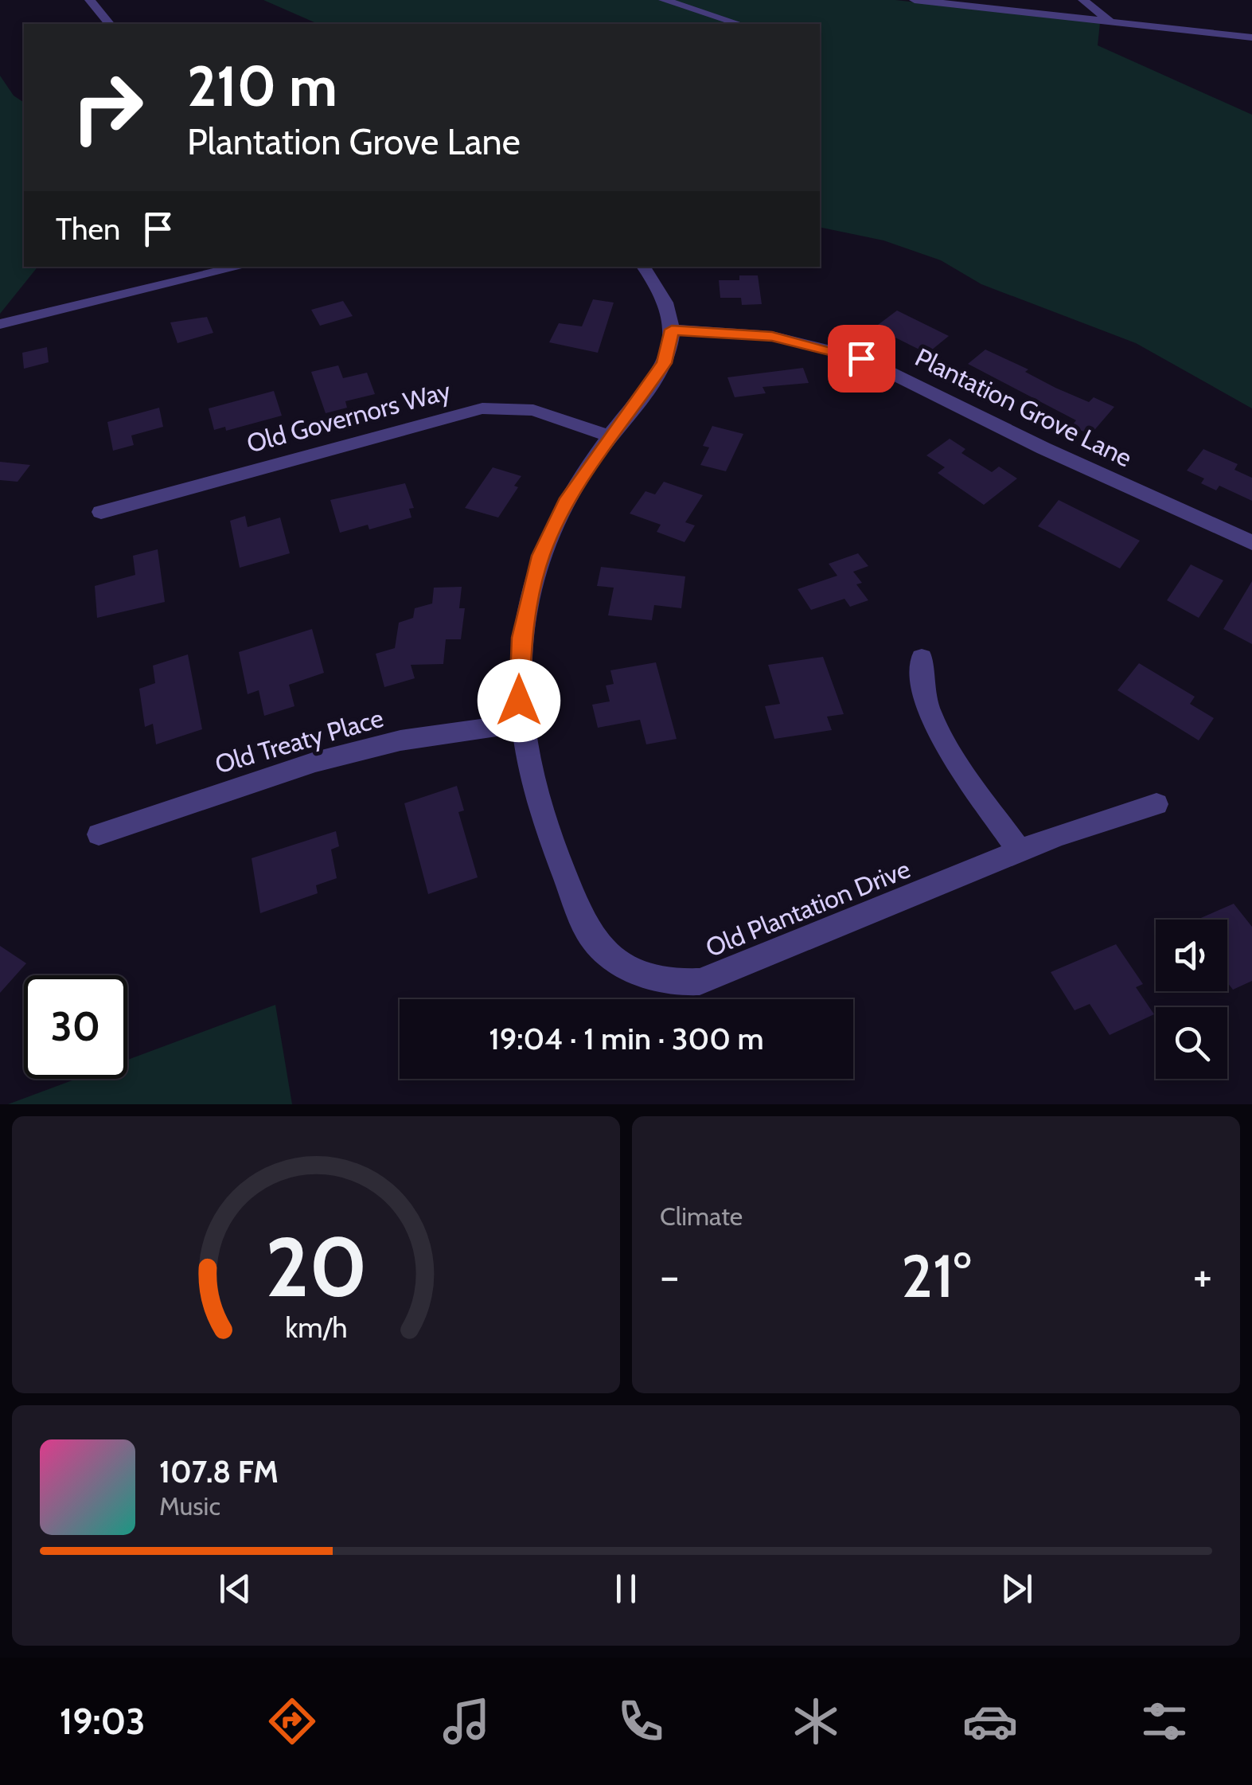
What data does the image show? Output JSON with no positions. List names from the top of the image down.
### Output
{
  "streets": {
    "street": [
      "Plantation Grove Lane",
      "Old Governors Way",
      "Old Treaty Place",
      "Old Plantation Drive"
    ]
  },
  "crossings": [
    ["Plantation Grove Lane", "Old Plantation Drive"],
    ["Old Governors Way", "Old Plantation Drive"],
    ["Old Treaty Place", "Old Plantation Drive"]
  ],
  "page": {
    "turn": ["210 m", "Plantation Grove Lane"],
    "then": "Then",
    "limit": "30",
    "trip": "19:04 · 1 min · 300 m",
    "tile": "Climate",
    "heat": ["−", "21°", "+"],
    "song": ["107.8 FM", "Music"],
    "tabs": "19:03",
    "gauge": ["20", "km/h"]
  }
}
